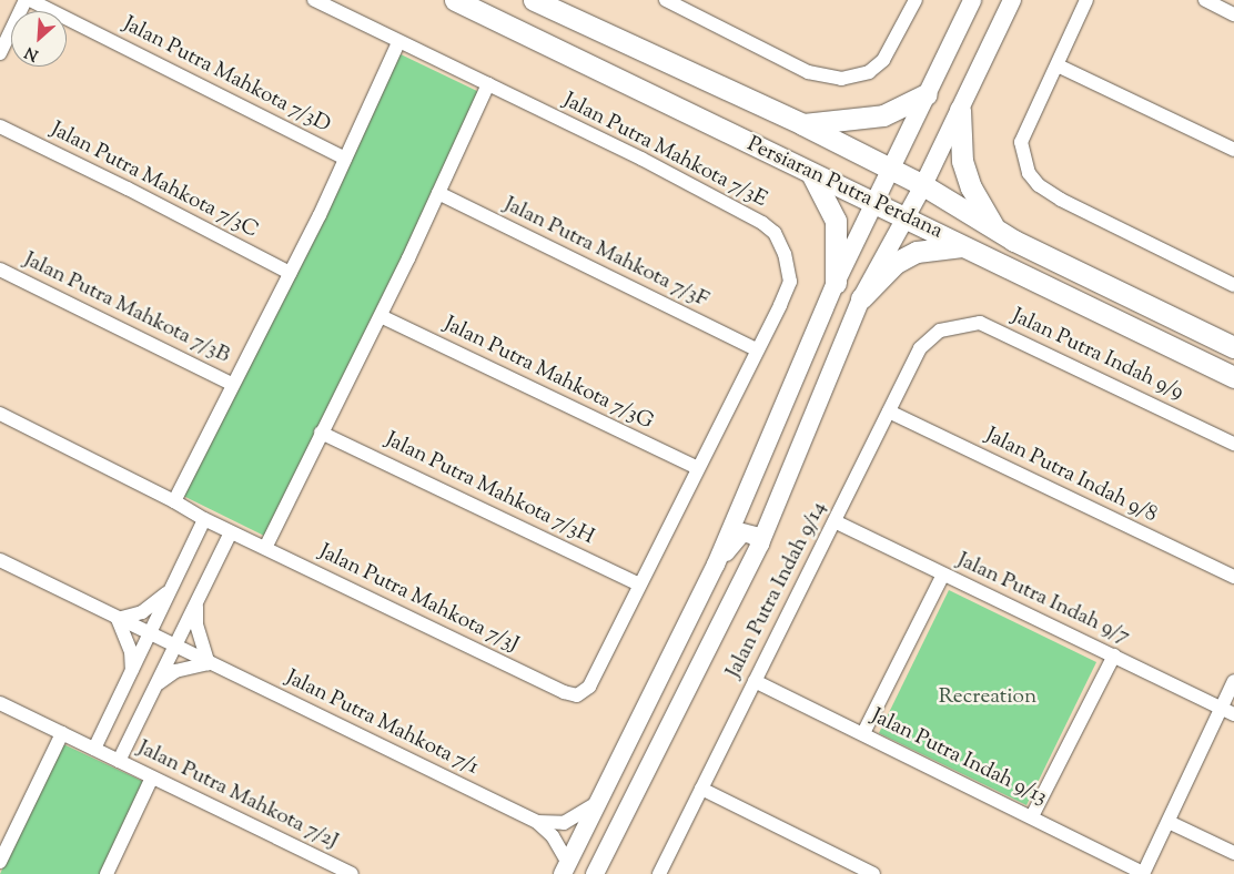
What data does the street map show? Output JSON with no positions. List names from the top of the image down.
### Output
{
  "streets": {
    "main road": ["Persiaran Putra Perdana"],
    "street": [
      "Jalan Putra Mahkota 7/3D",
      "Jalan Putra Mahkota 7/3E",
      "Jalan Putra Mahkota 7/3C",
      "Jalan Putra Mahkota 7/3F",
      "Jalan Putra Mahkota 7/3B",
      "Jalan Putra Indah 9/9",
      "Jalan Putra Mahkota 7/3G",
      "Jalan Putra Indah 9/8",
      "Jalan Putra Mahkota 7/3H",
      "Jalan Putra Indah 9/14",
      "Jalan Putra Mahkota 7/3J",
      "Jalan Putra Indah 9/7",
      "Jalan Putra Mahkota 7/1",
      "Jalan Putra Indah 9/13",
      "Jalan Putra Mahkota 7/2J"
    ]
  },
  "crossings": [
    ["Jalan Putra Mahkota 7/3E", "Jalan Putra Mahkota 7/3F"],
    ["Jalan Putra Mahkota 7/3E", "Jalan Putra Mahkota 7/3G"],
    ["Jalan Putra Mahkota 7/3E", "Jalan Putra Mahkota 7/3H"],
    ["Jalan Putra Mahkota 7/3E", "Jalan Putra Mahkota 7/3J"],
    ["Jalan Putra Indah 9/9", "Jalan Putra Indah 9/14"],
    ["Jalan Putra Indah 9/8", "Jalan Putra Indah 9/14"],
    ["Jalan Putra Indah 9/14", "Jalan Putra Indah 9/7"],
    ["Jalan Putra Indah 9/14", "Jalan Putra Indah 9/13"]
  ],
  "parks": ["Recreation"],
  "north": "bottom left"
}
